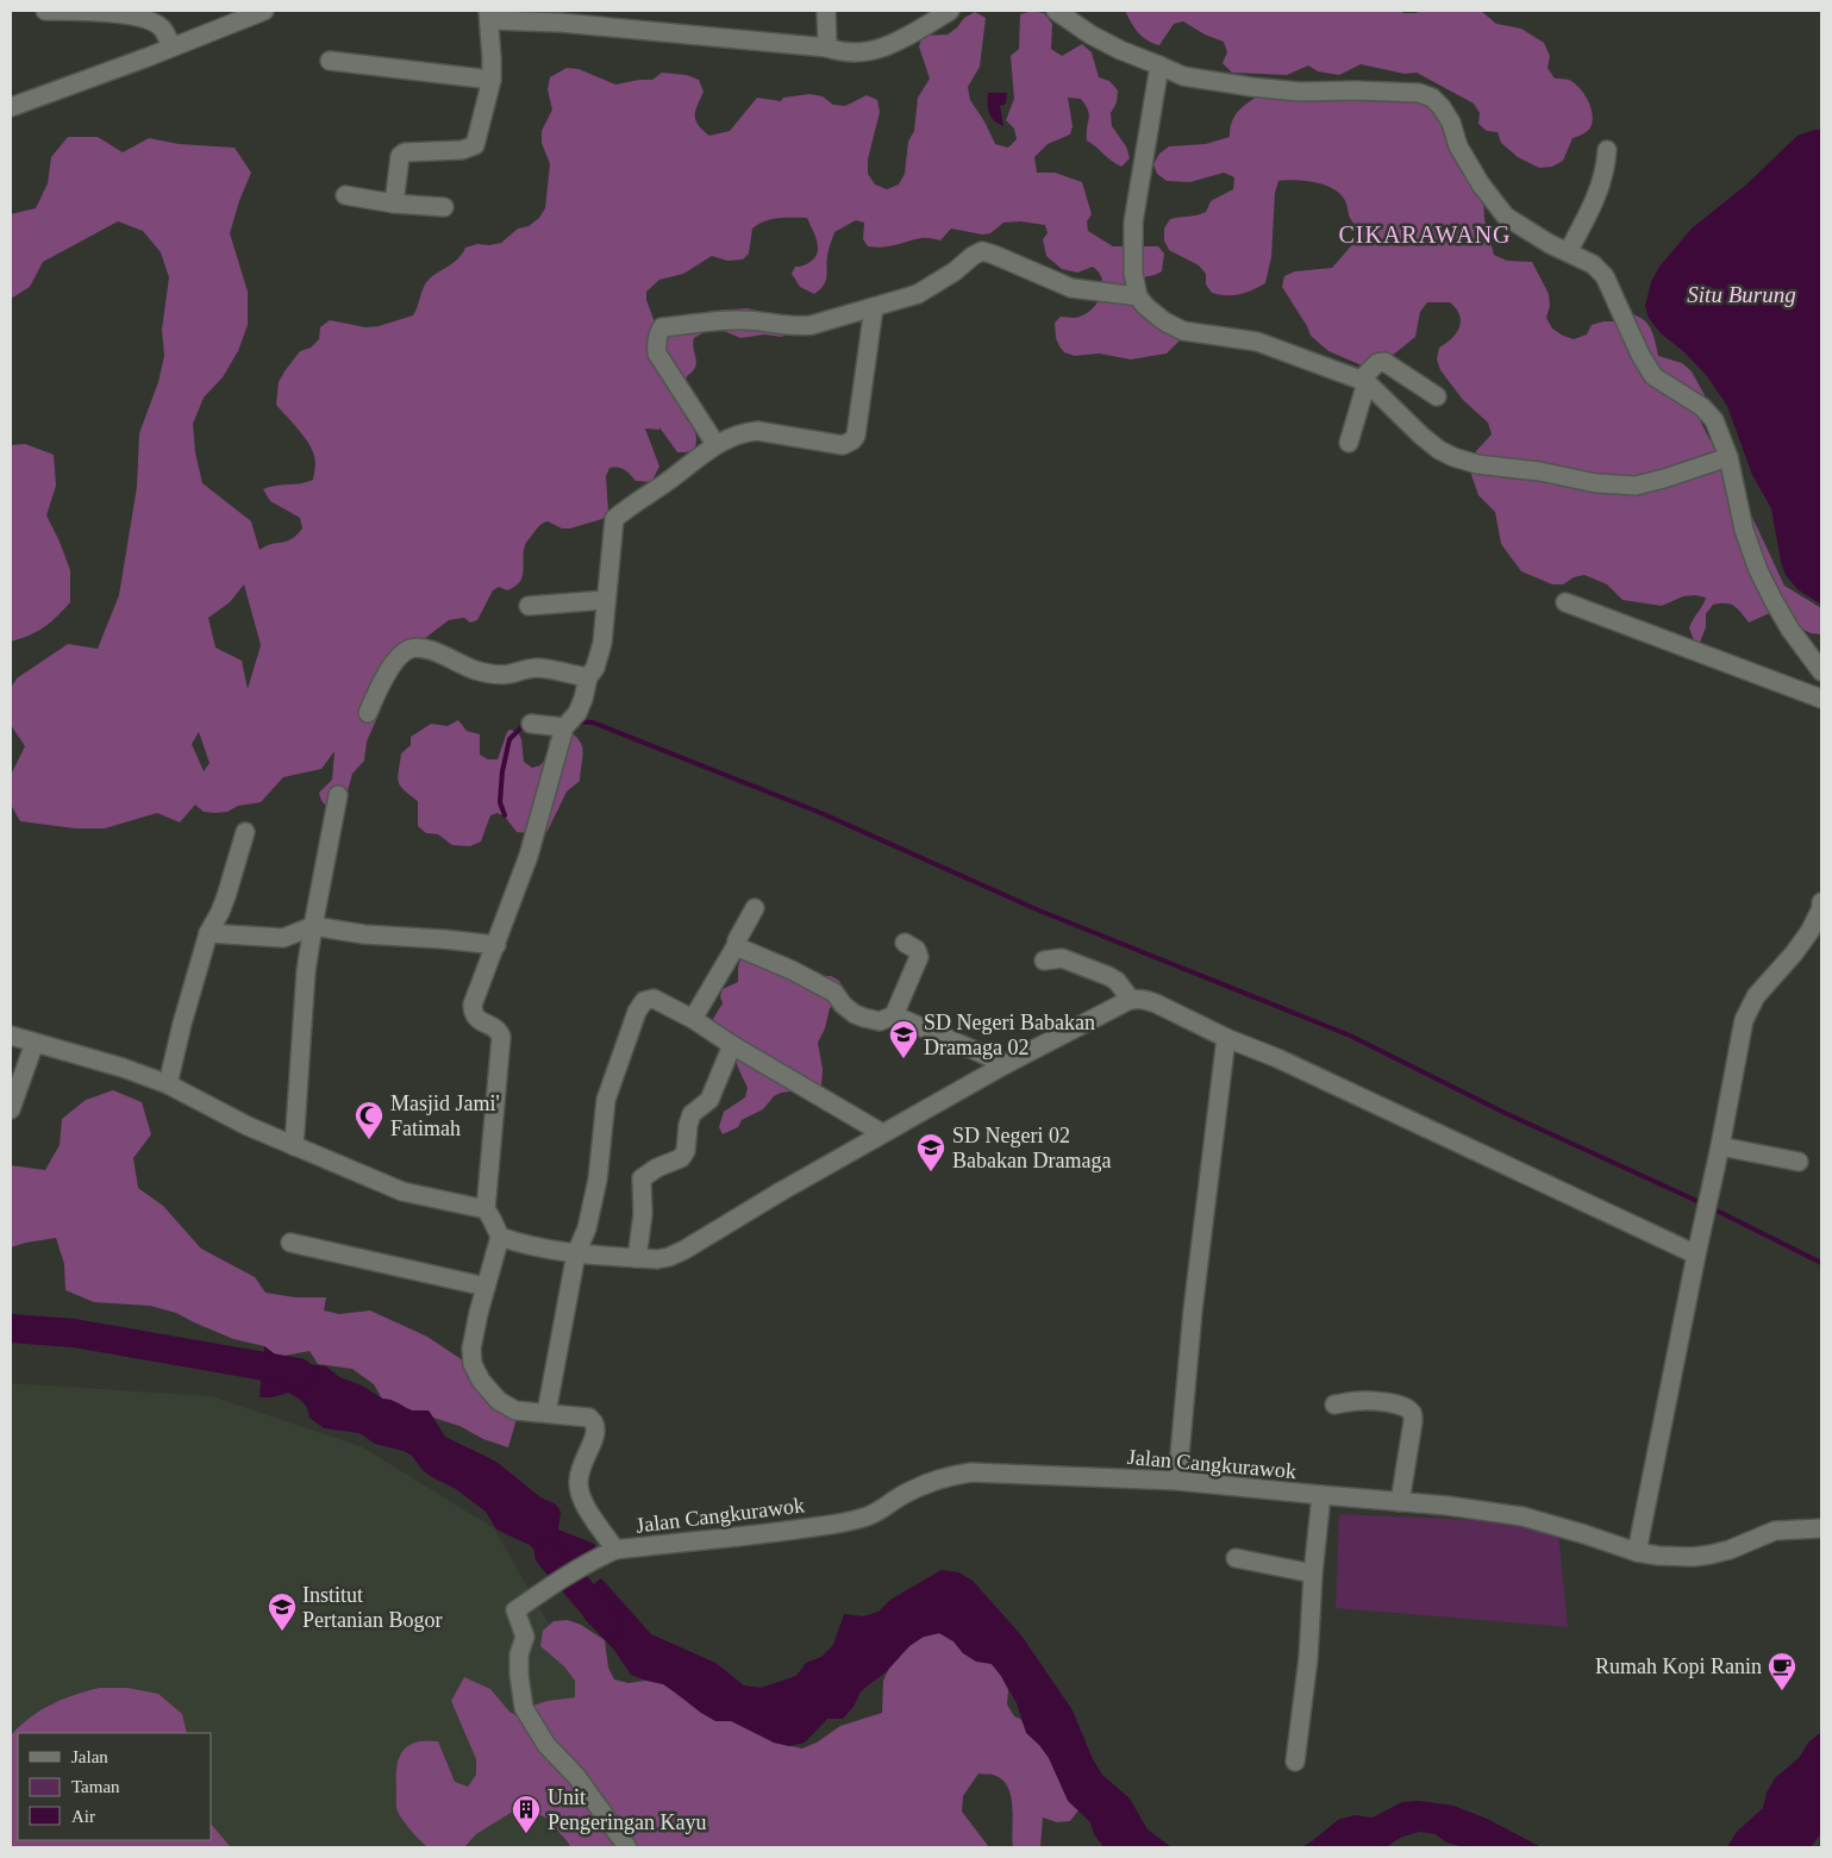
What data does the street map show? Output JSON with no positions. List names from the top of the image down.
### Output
{
  "streets": {
    "street": ["Jalan Cangkurawok"]
  },
  "districts": ["CIKARAWANG"],
  "water": ["Situ Burung"],
  "places": {
    "school or university": ["SD Negeri Babakan Dramaga 02", "SD Negeri 02 Babakan Dramaga", "Institut Pertanian Bogor"],
    "mosque": ["Masjid Jami' Fatimah"],
    "cafe": ["Rumah Kopi Ranin"],
    "building": ["Unit Pengeringan Kayu"]
  },
  "legend": ["Jalan", "Taman", "Air"]
}
